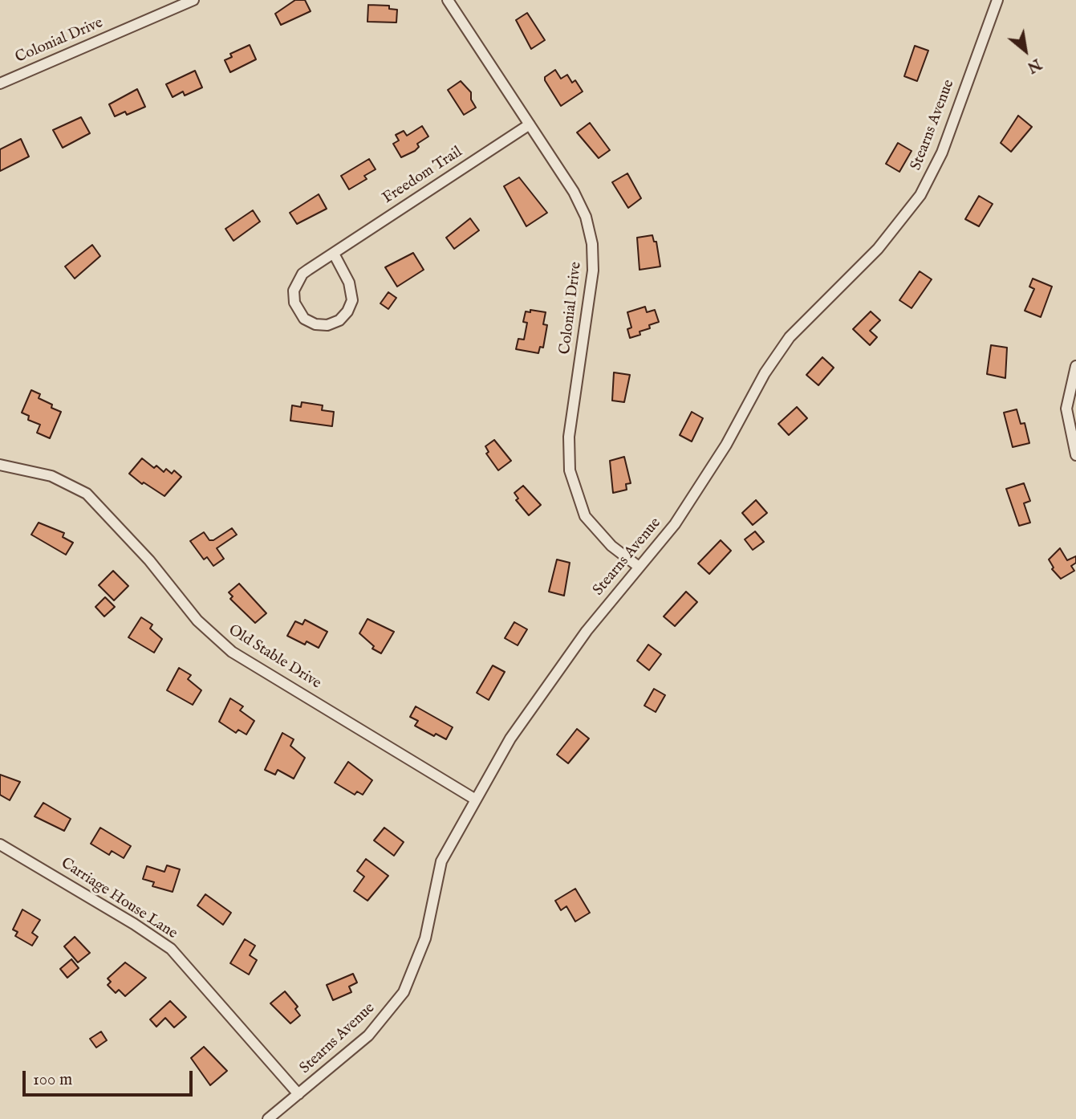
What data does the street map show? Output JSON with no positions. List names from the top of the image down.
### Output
{
  "streets": {
    "street": [
      "Colonial Drive",
      "Stearns Avenue",
      "Freedom Trail",
      "Old Stable Drive",
      "Carriage House Lane"
    ]
  },
  "crossings": [
    ["Colonial Drive", "Stearns Avenue"],
    ["Colonial Drive", "Freedom Trail"],
    ["Stearns Avenue", "Old Stable Drive"],
    ["Stearns Avenue", "Carriage House Lane"]
  ],
  "scale_bar": "100 m",
  "north": "bottom right"
}
